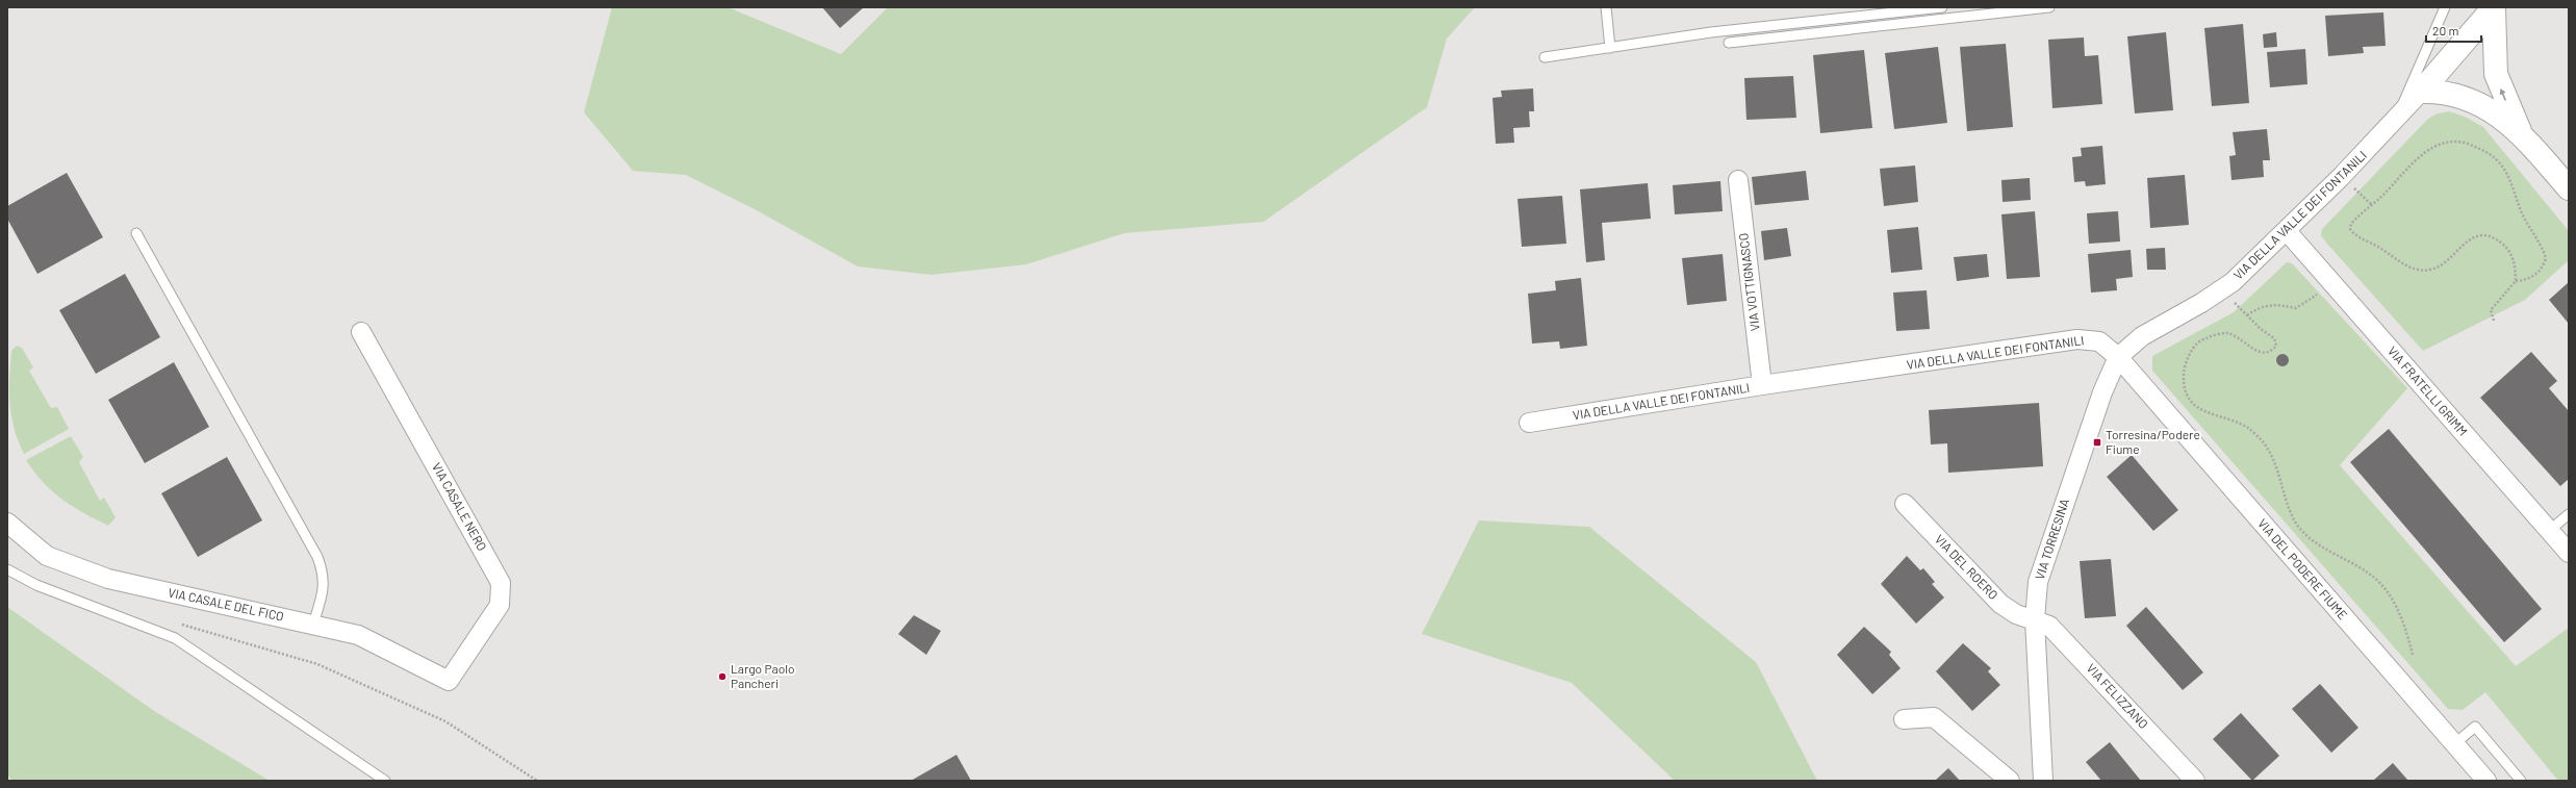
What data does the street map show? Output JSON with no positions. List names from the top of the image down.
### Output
{
  "streets": {
    "street": [
      "VIA DELLA VALLE DEI FONTANILI",
      "VIA VOTTIGNASCO",
      "VIA FRATELLI GRIMM",
      "VIA CASALE NERO",
      "VIA TORRESINA",
      "VIA DEL ROERO",
      "VIA DEL PODERE FIUME",
      "VIA CASALE DEL FICO",
      "VIA FELIZZANO"
    ]
  },
  "crossings": [
    ["VIA DELLA VALLE DEI FONTANILI", "VIA VOTTIGNASCO"],
    ["VIA DELLA VALLE DEI FONTANILI", "VIA FRATELLI GRIMM"],
    ["VIA DELLA VALLE DEI FONTANILI", "VIA TORRESINA"],
    ["VIA DELLA VALLE DEI FONTANILI", "VIA DEL PODERE FIUME"],
    ["VIA CASALE NERO", "VIA CASALE DEL FICO"],
    ["VIA TORRESINA", "VIA DEL ROERO"],
    ["VIA TORRESINA", "VIA DEL PODERE FIUME"],
    ["VIA TORRESINA", "VIA FELIZZANO"],
    ["VIA DEL ROERO", "VIA FELIZZANO"]
  ],
  "places": {
    "transit": ["Torresina/Podere Fiume"],
    "other": ["Largo Paolo Pancheri"]
  },
  "scale_bar": "20 m"
}
